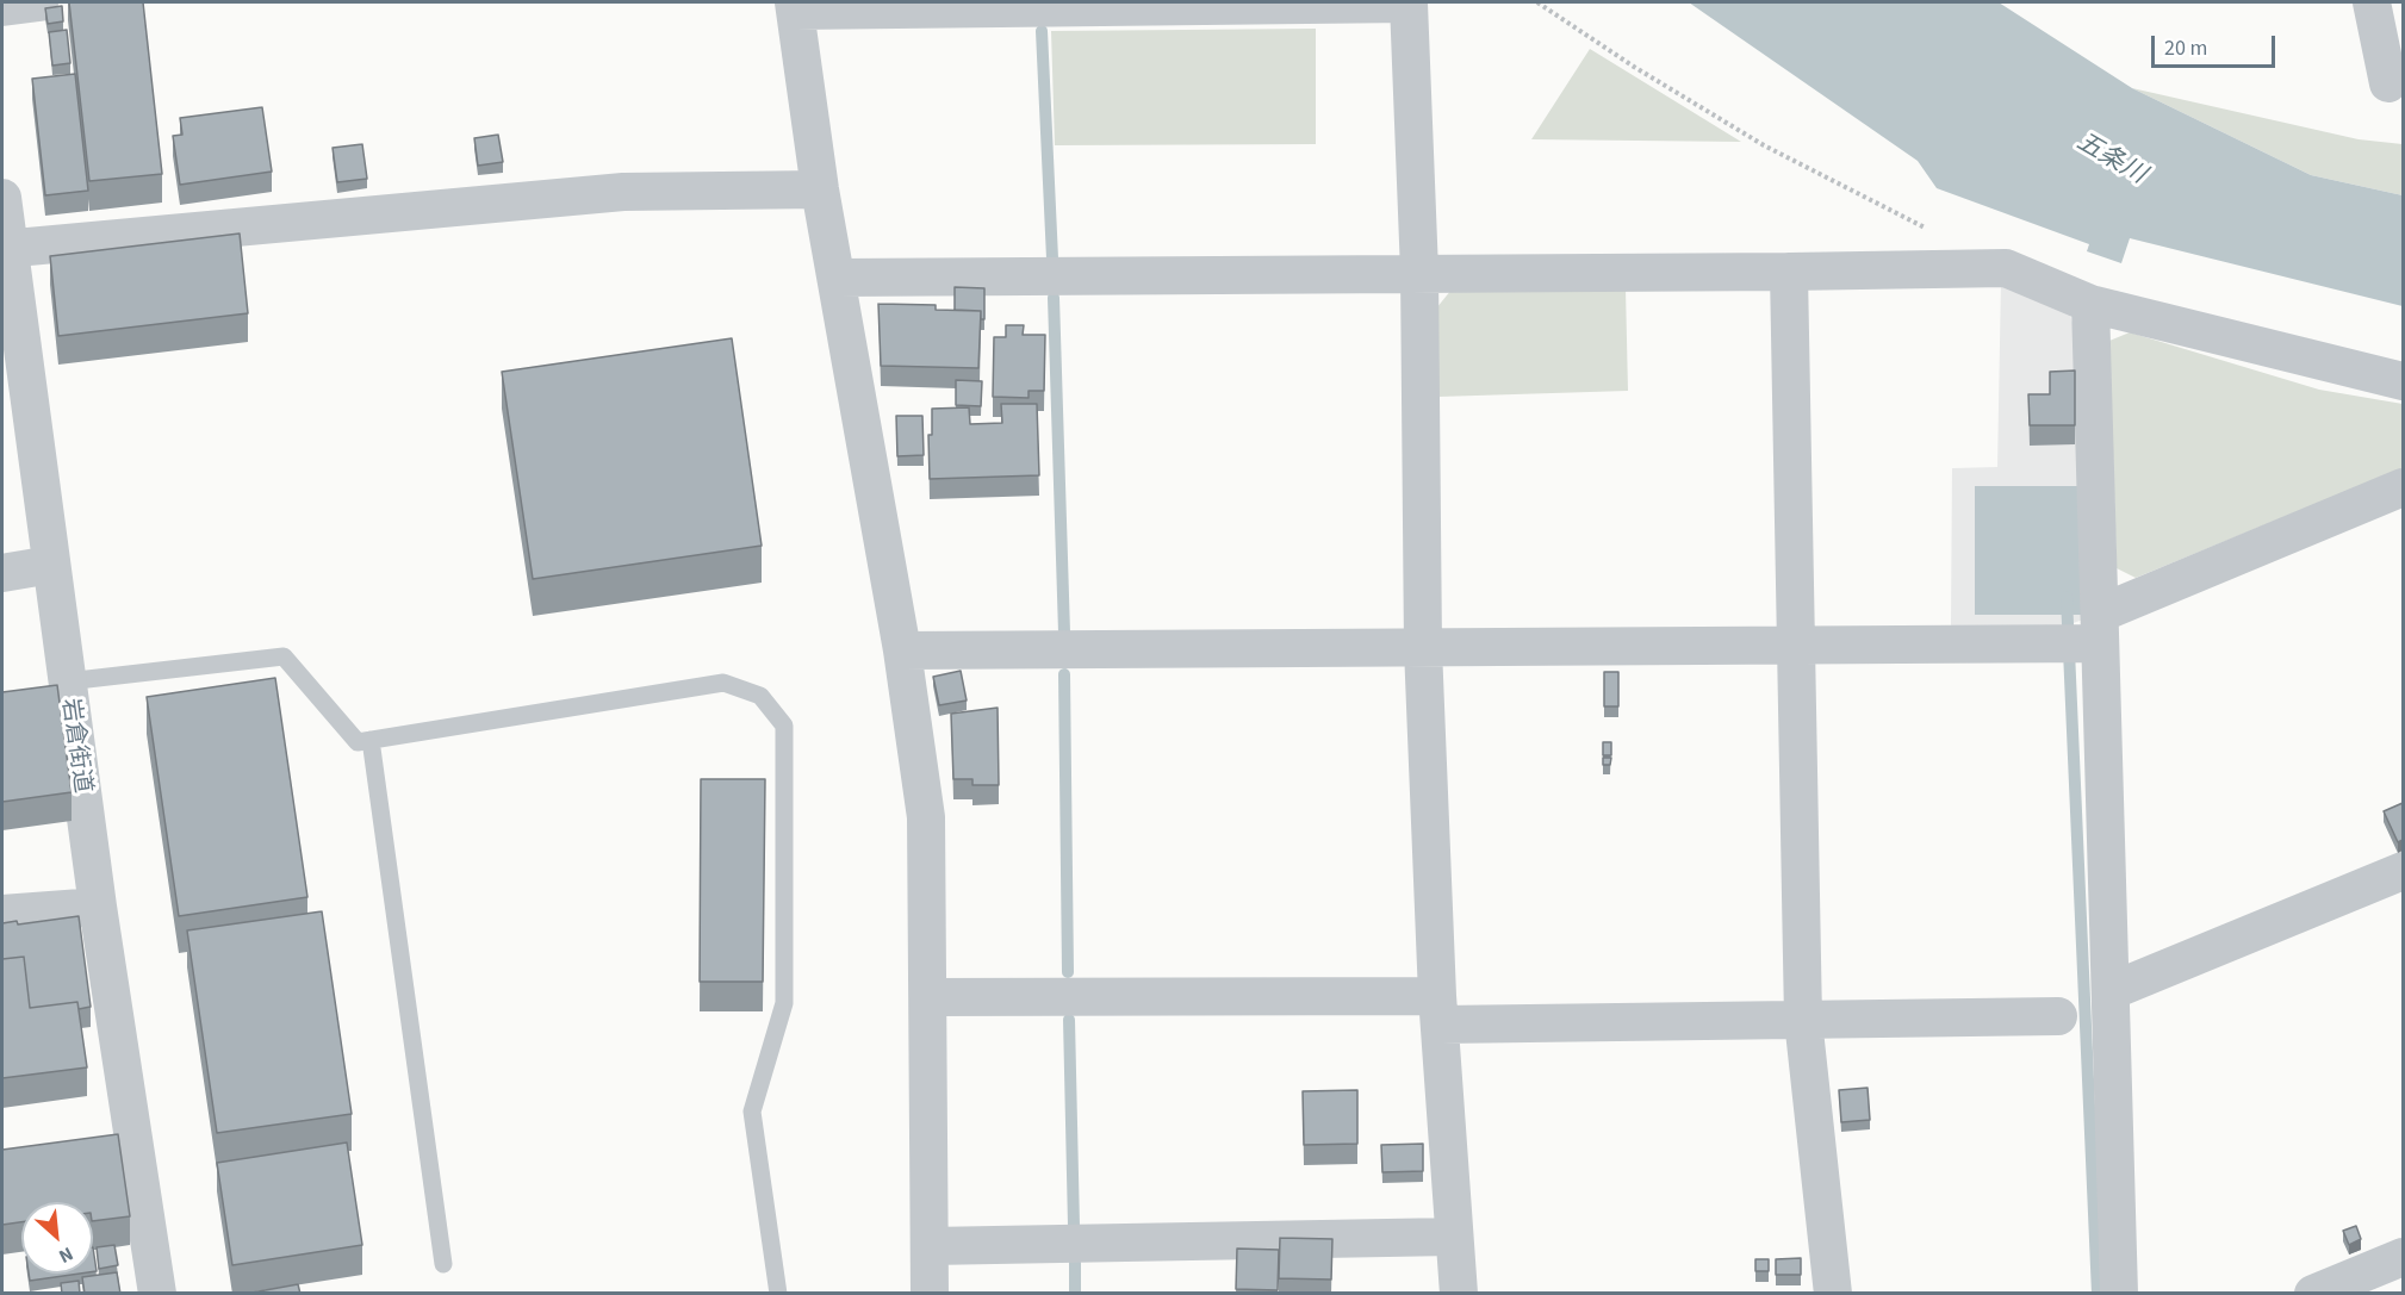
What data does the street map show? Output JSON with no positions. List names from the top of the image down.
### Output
{
  "streets": {
    "street": ["岩倉街道"]
  },
  "water": ["五条川"],
  "scale_bar": "20 m",
  "north": "bottom right"
}
